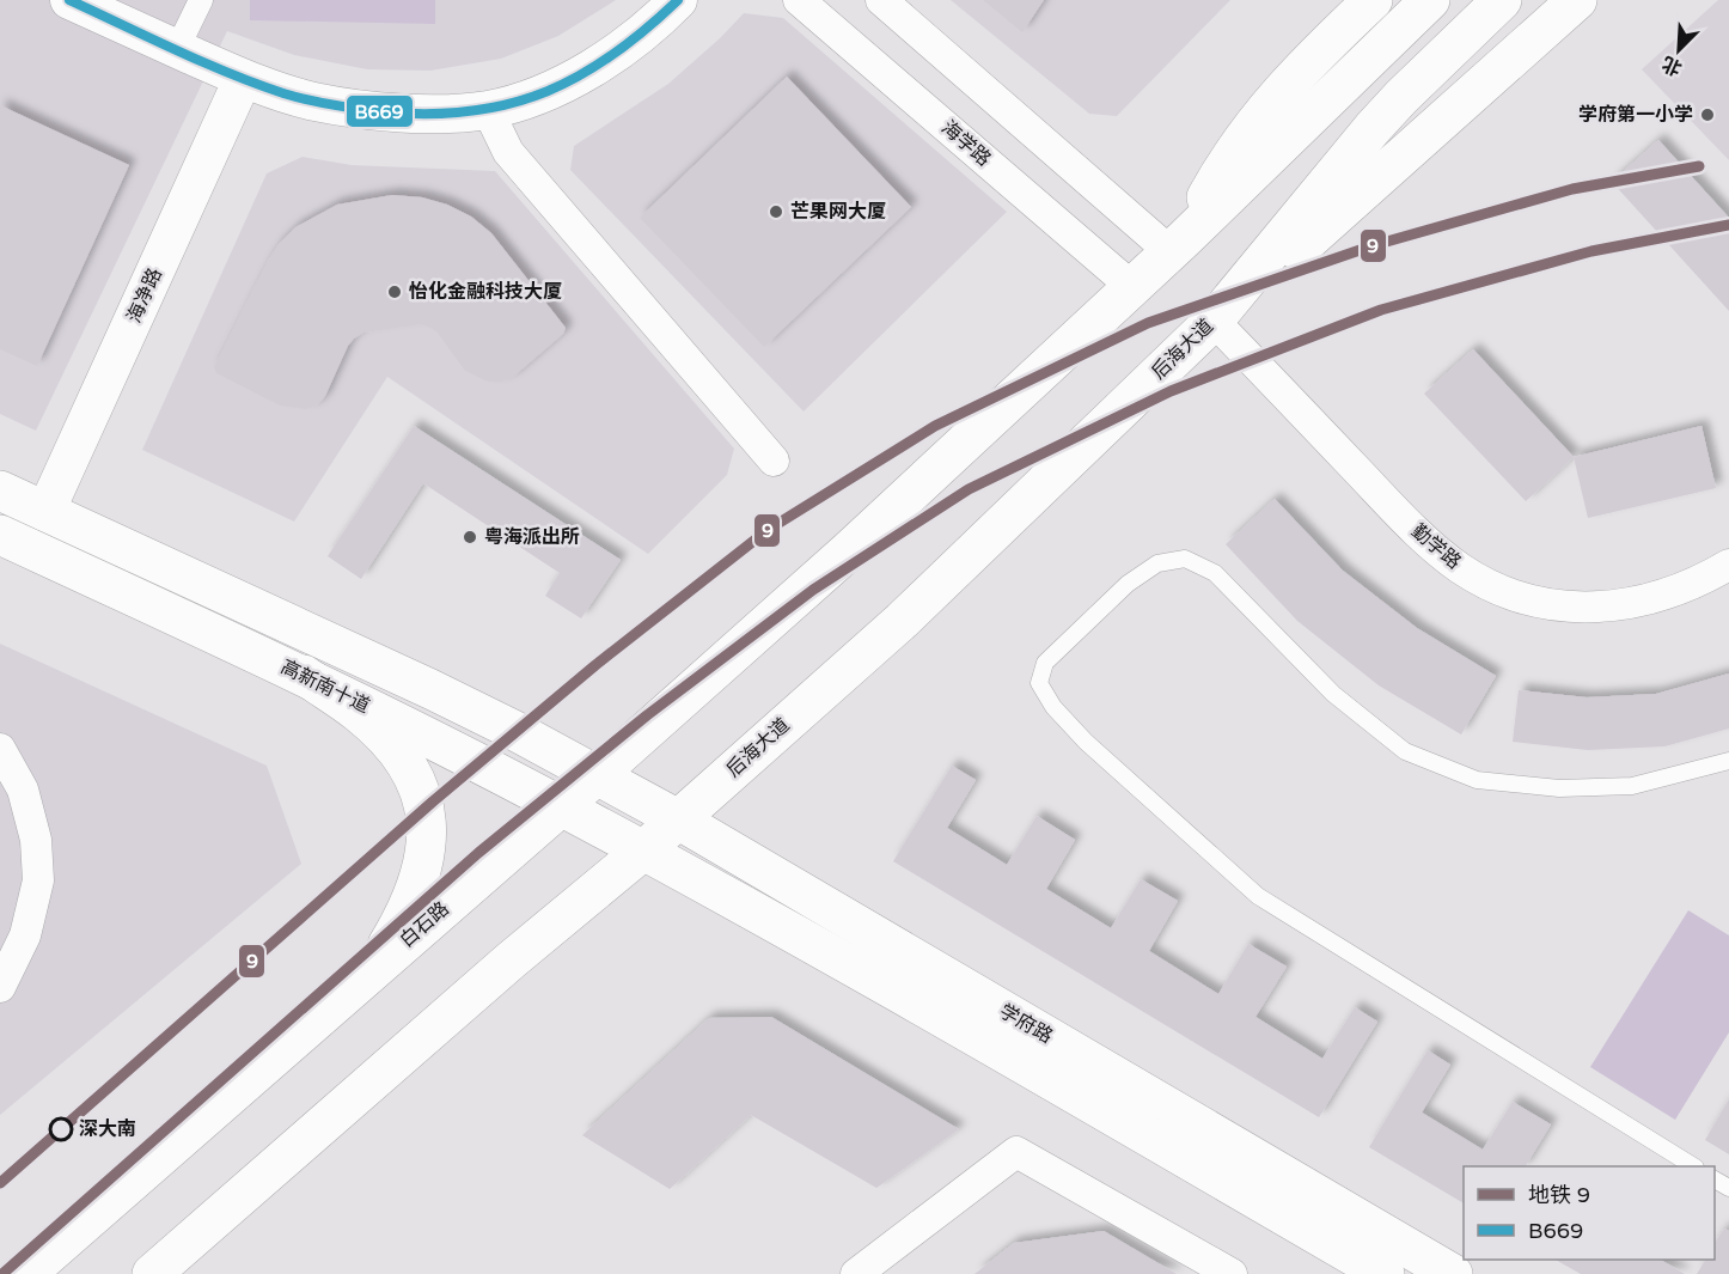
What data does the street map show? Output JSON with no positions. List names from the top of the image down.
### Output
{
  "streets": {
    "main road": [
      "后海大道",
      "高新南十道",
      "白石路",
      "学府路"
    ],
    "street": ["海学路", "海净路", "勤学路"]
  },
  "crossings": [
    ["海净路", "高新南十道"],
    ["后海大道", "勤学路"],
    ["后海大道", "学府路"],
    ["高新南十道", "白石路"],
    ["高新南十道", "学府路"],
    ["白石路", "学府路"]
  ],
  "places": [
    "学府第一小学",
    "芒果网大厦",
    "怡化金融科技大厦",
    "粤海派出所",
    "深大南"
  ],
  "lines": ["transit line B669", "metro line 9"],
  "legend": ["地铁 9", "B669"],
  "north": "bottom left"
}
